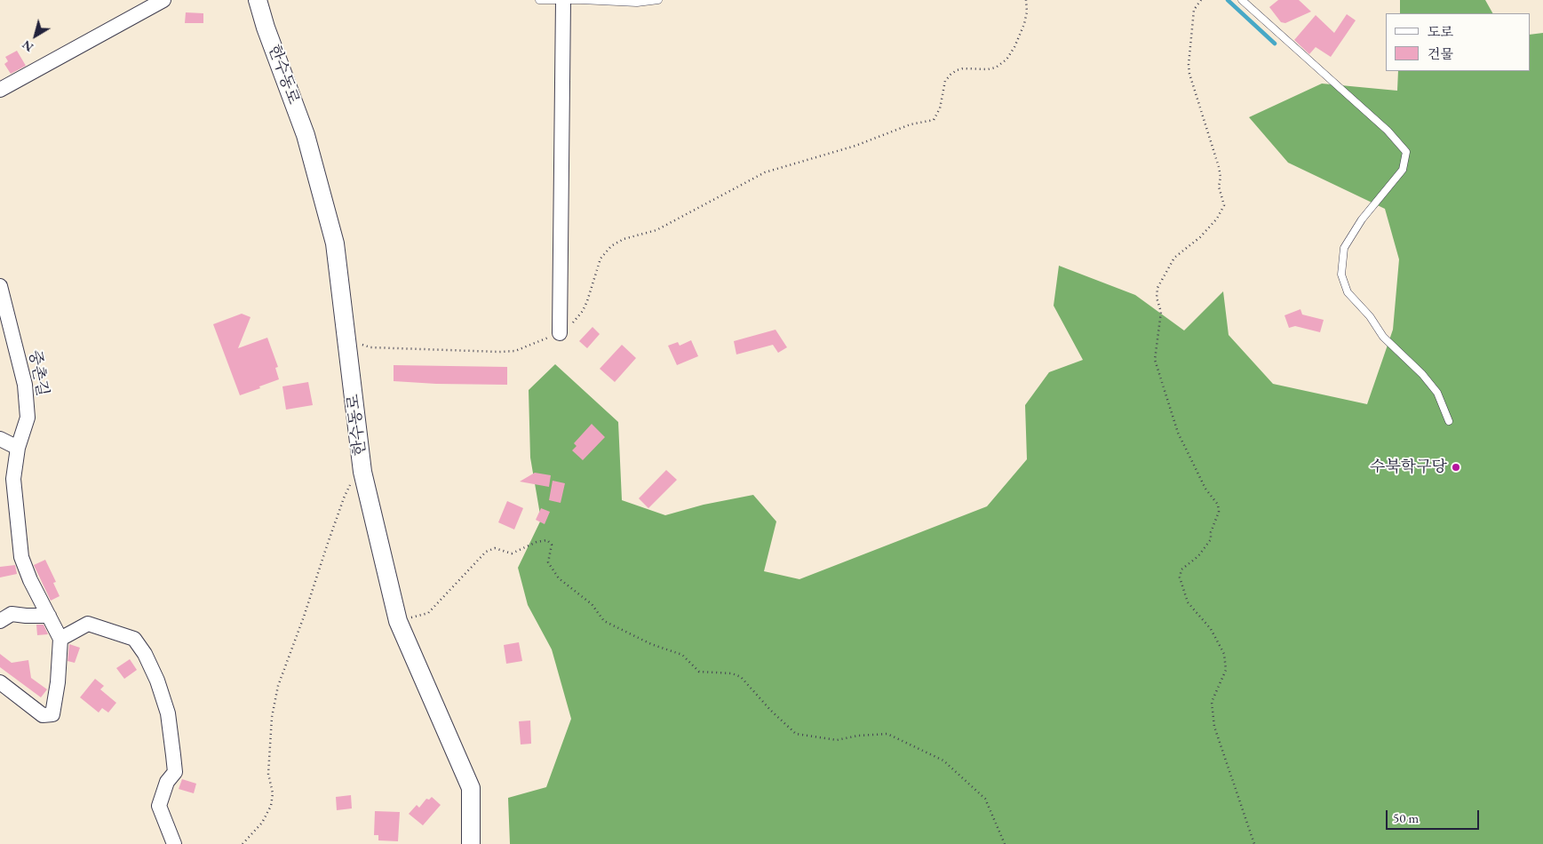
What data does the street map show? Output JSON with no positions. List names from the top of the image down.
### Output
{
  "streets": {
    "street": ["한수동로", "중촌길"]
  },
  "places": ["수북학구당"],
  "legend": ["도로", "건물"],
  "scale_bar": "50 m",
  "north": "bottom left"
}
